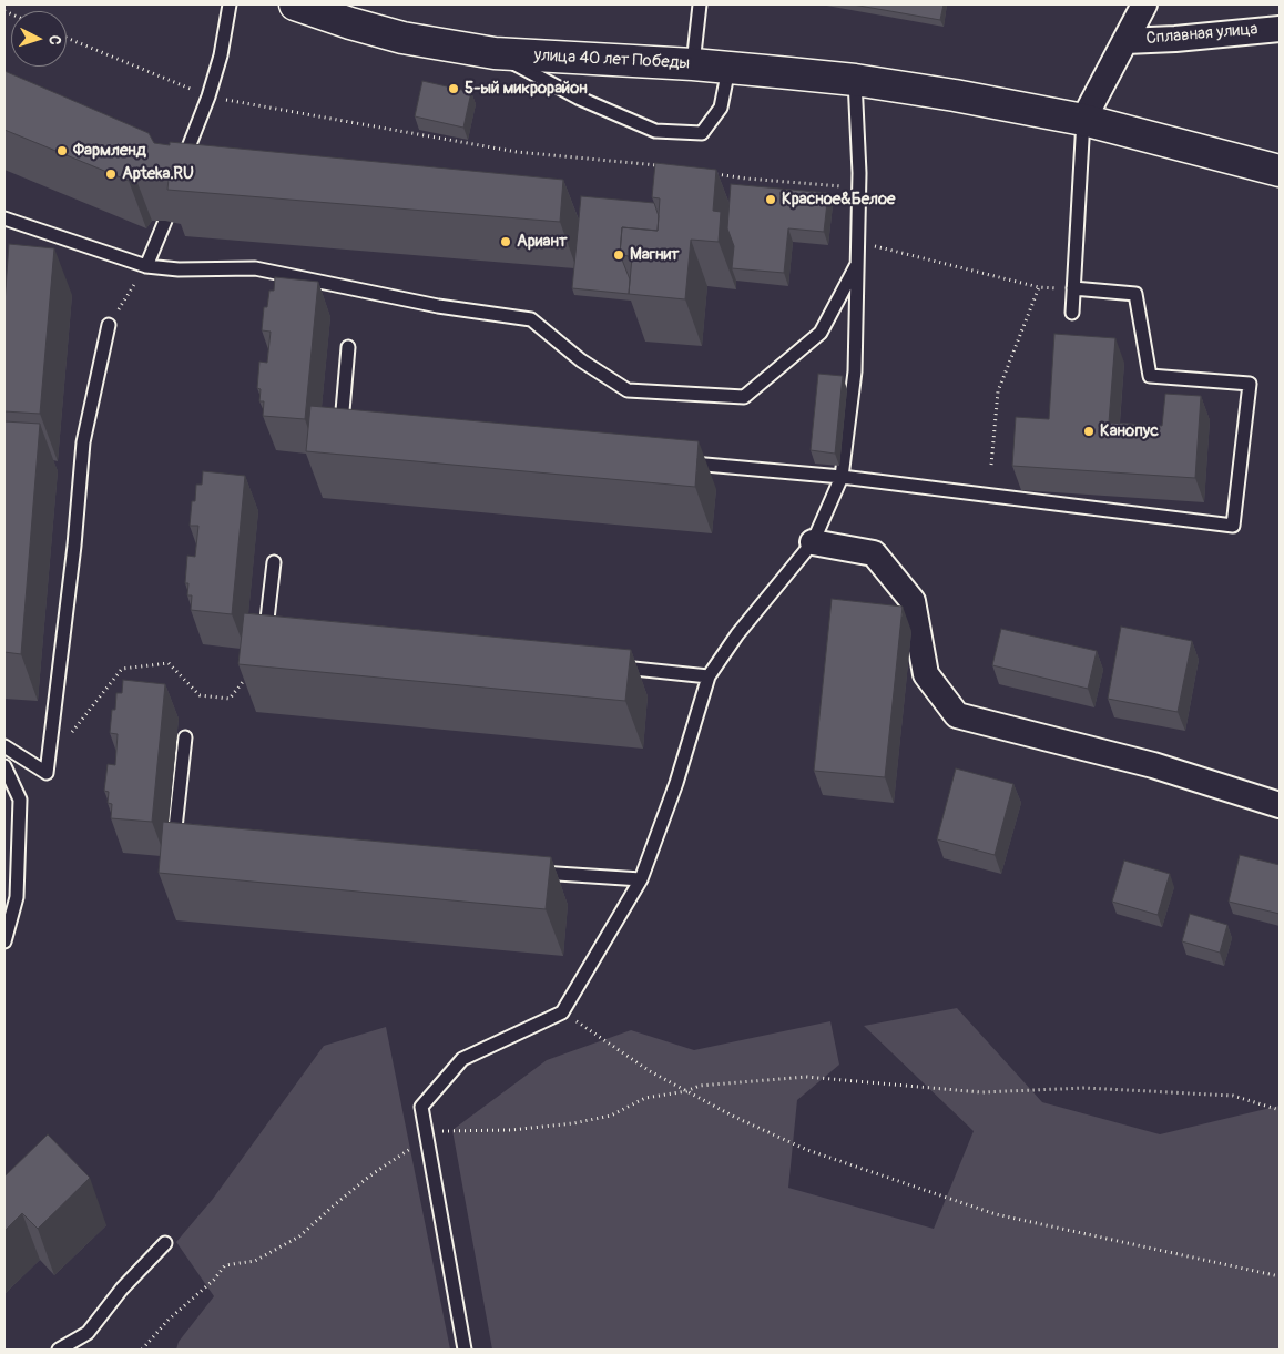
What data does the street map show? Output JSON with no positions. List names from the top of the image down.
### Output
{
  "streets": {
    "main road": ["улица 40 лет Победы"],
    "street": ["Сплавная улица"]
  },
  "places": [
    "5-ый микрорайон",
    "Фармленд",
    "Apteka.RU",
    "Красное&Белое",
    "Ариант",
    "Магнит",
    "Канопус"
  ],
  "north": "right"
}
